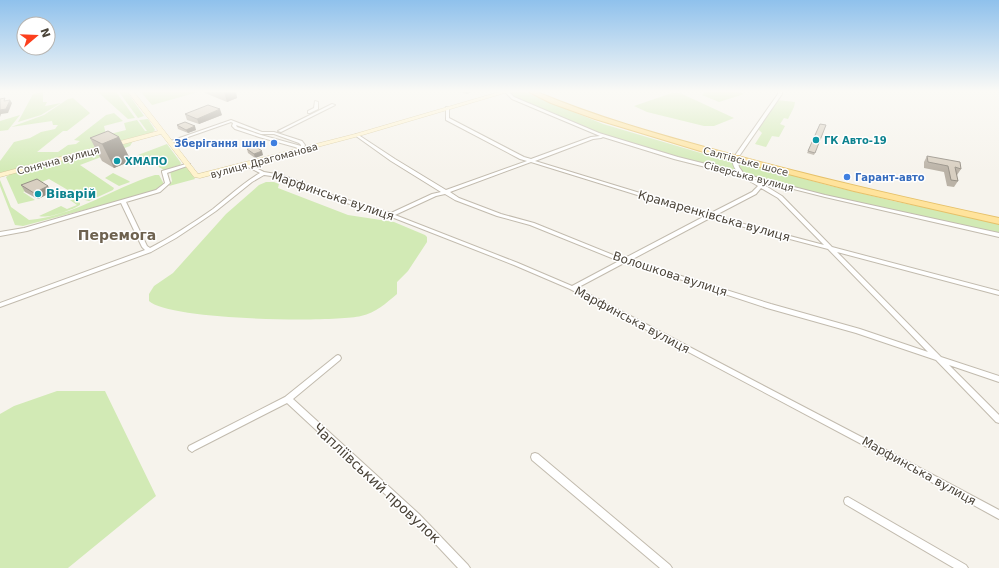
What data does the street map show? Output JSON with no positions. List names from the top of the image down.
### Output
{
  "streets": {
    "main road": ["Салтівське шосе"],
    "street": [
      "Сонячна вулиця",
      "вулиця Драгоманова",
      "Сіверська вулиця",
      "Марфинська вулиця",
      "Крамаренківська вулиця",
      "Волошкова вулиця",
      "Чапліївський провулок"
    ]
  },
  "crossings": [
    ["вулиця Драгоманова", "Марфинська вулиця"],
    ["вулиця Драгоманова", "Волошкова вулиця"]
  ],
  "districts": ["Перемога"],
  "places": [
    "ГК Авто-19",
    "Зберігання шин",
    "ХМАПО",
    "Гарант-авто",
    "Віварій"
  ],
  "north": "right"
}
